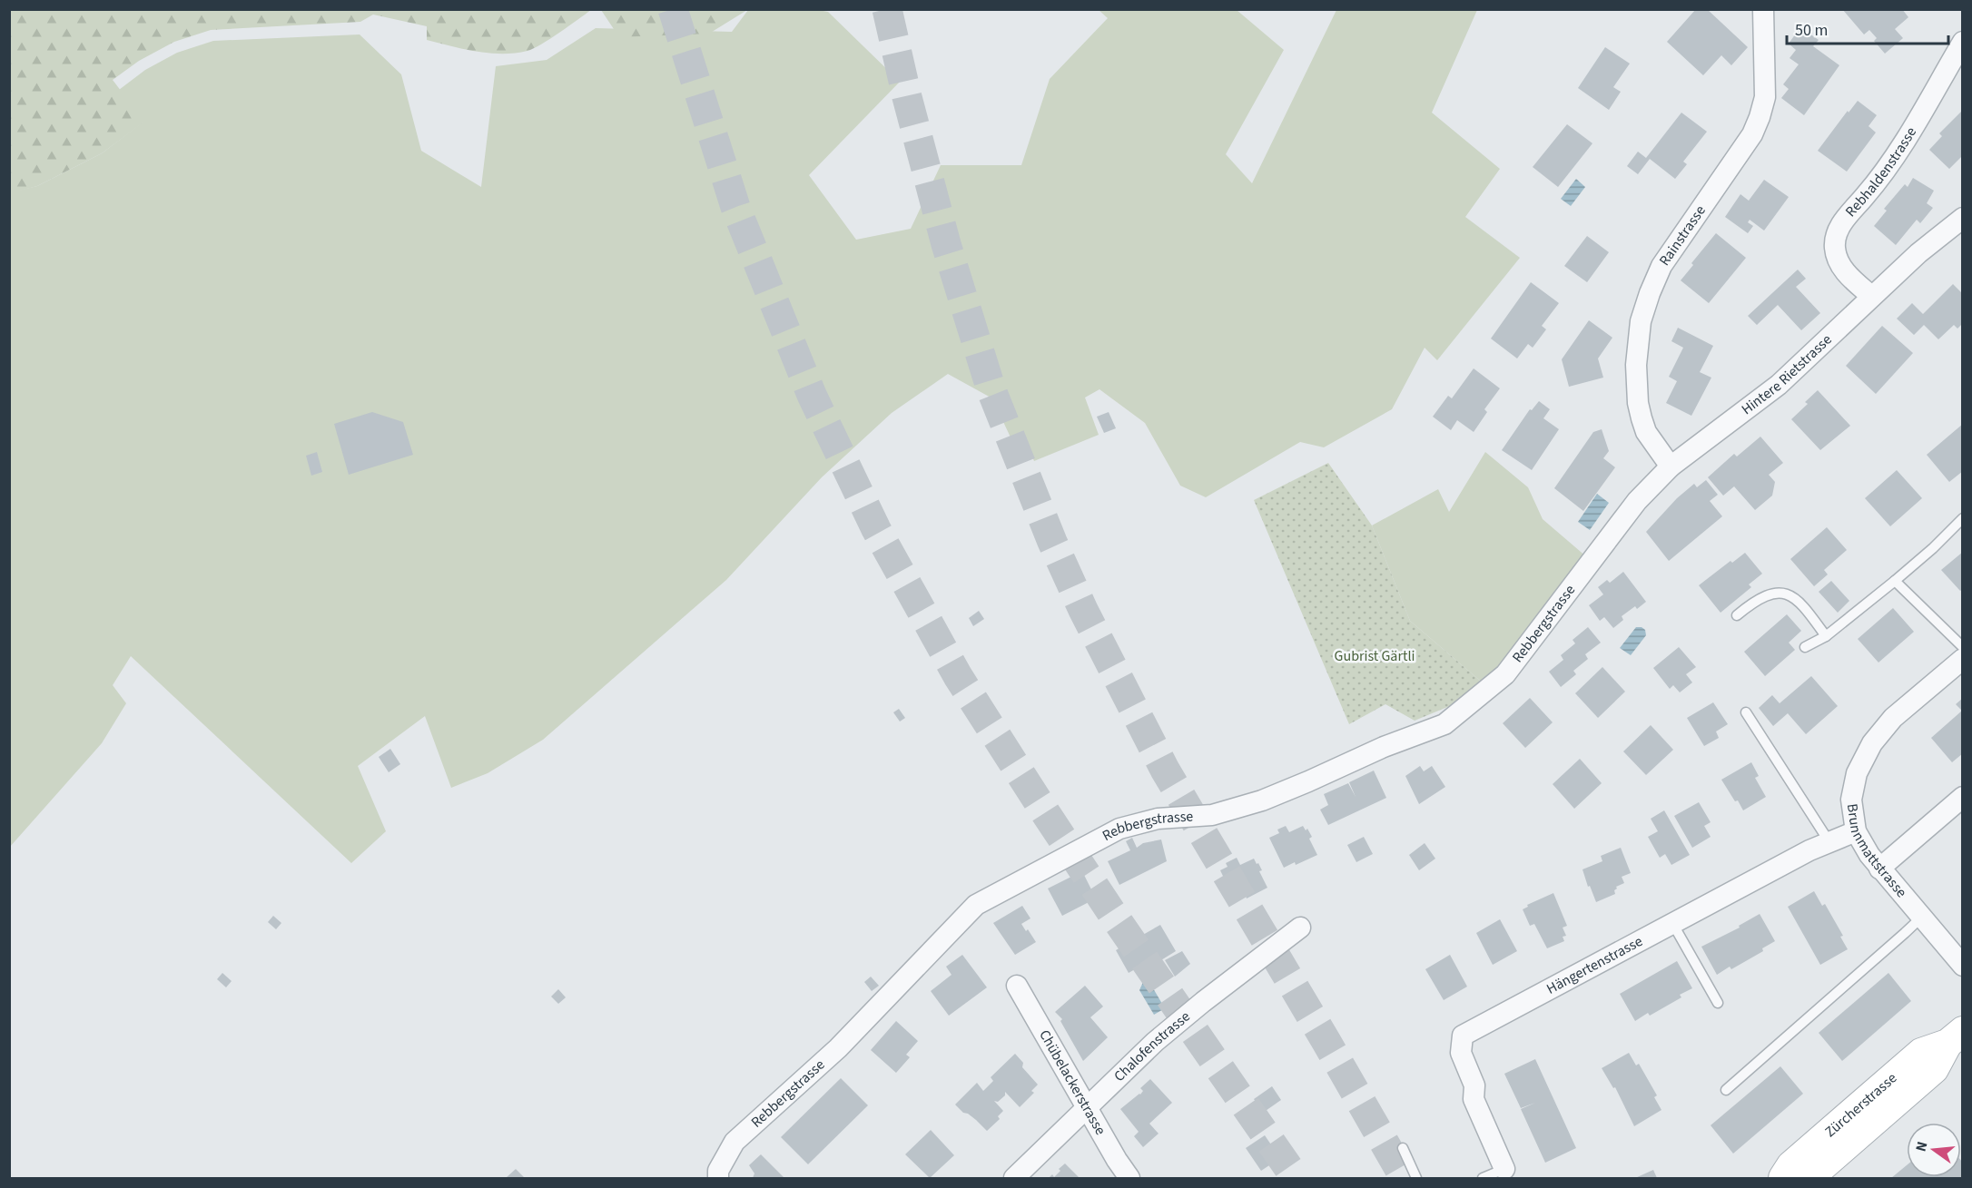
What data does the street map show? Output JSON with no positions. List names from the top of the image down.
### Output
{
  "streets": {
    "main road": ["Zürcherstrasse"],
    "street": [
      "Rebhaldenstrasse",
      "Rainstrasse",
      "Hintere Rietstrasse",
      "Rebbergstrasse",
      "Brunnmattstrasse",
      "Hängertenstrasse",
      "Chalofenstrasse",
      "Chübelackerstrasse"
    ]
  },
  "crossings": [
    ["Rebhaldenstrasse", "Hintere Rietstrasse"],
    ["Rainstrasse", "Hintere Rietstrasse"],
    ["Hintere Rietstrasse", "Rebbergstrasse"],
    ["Brunnmattstrasse", "Hängertenstrasse"],
    ["Chalofenstrasse", "Chübelackerstrasse"]
  ],
  "parks": ["Gubrist Gärtli"],
  "scale_bar": "50 m",
  "north": "left"
}
